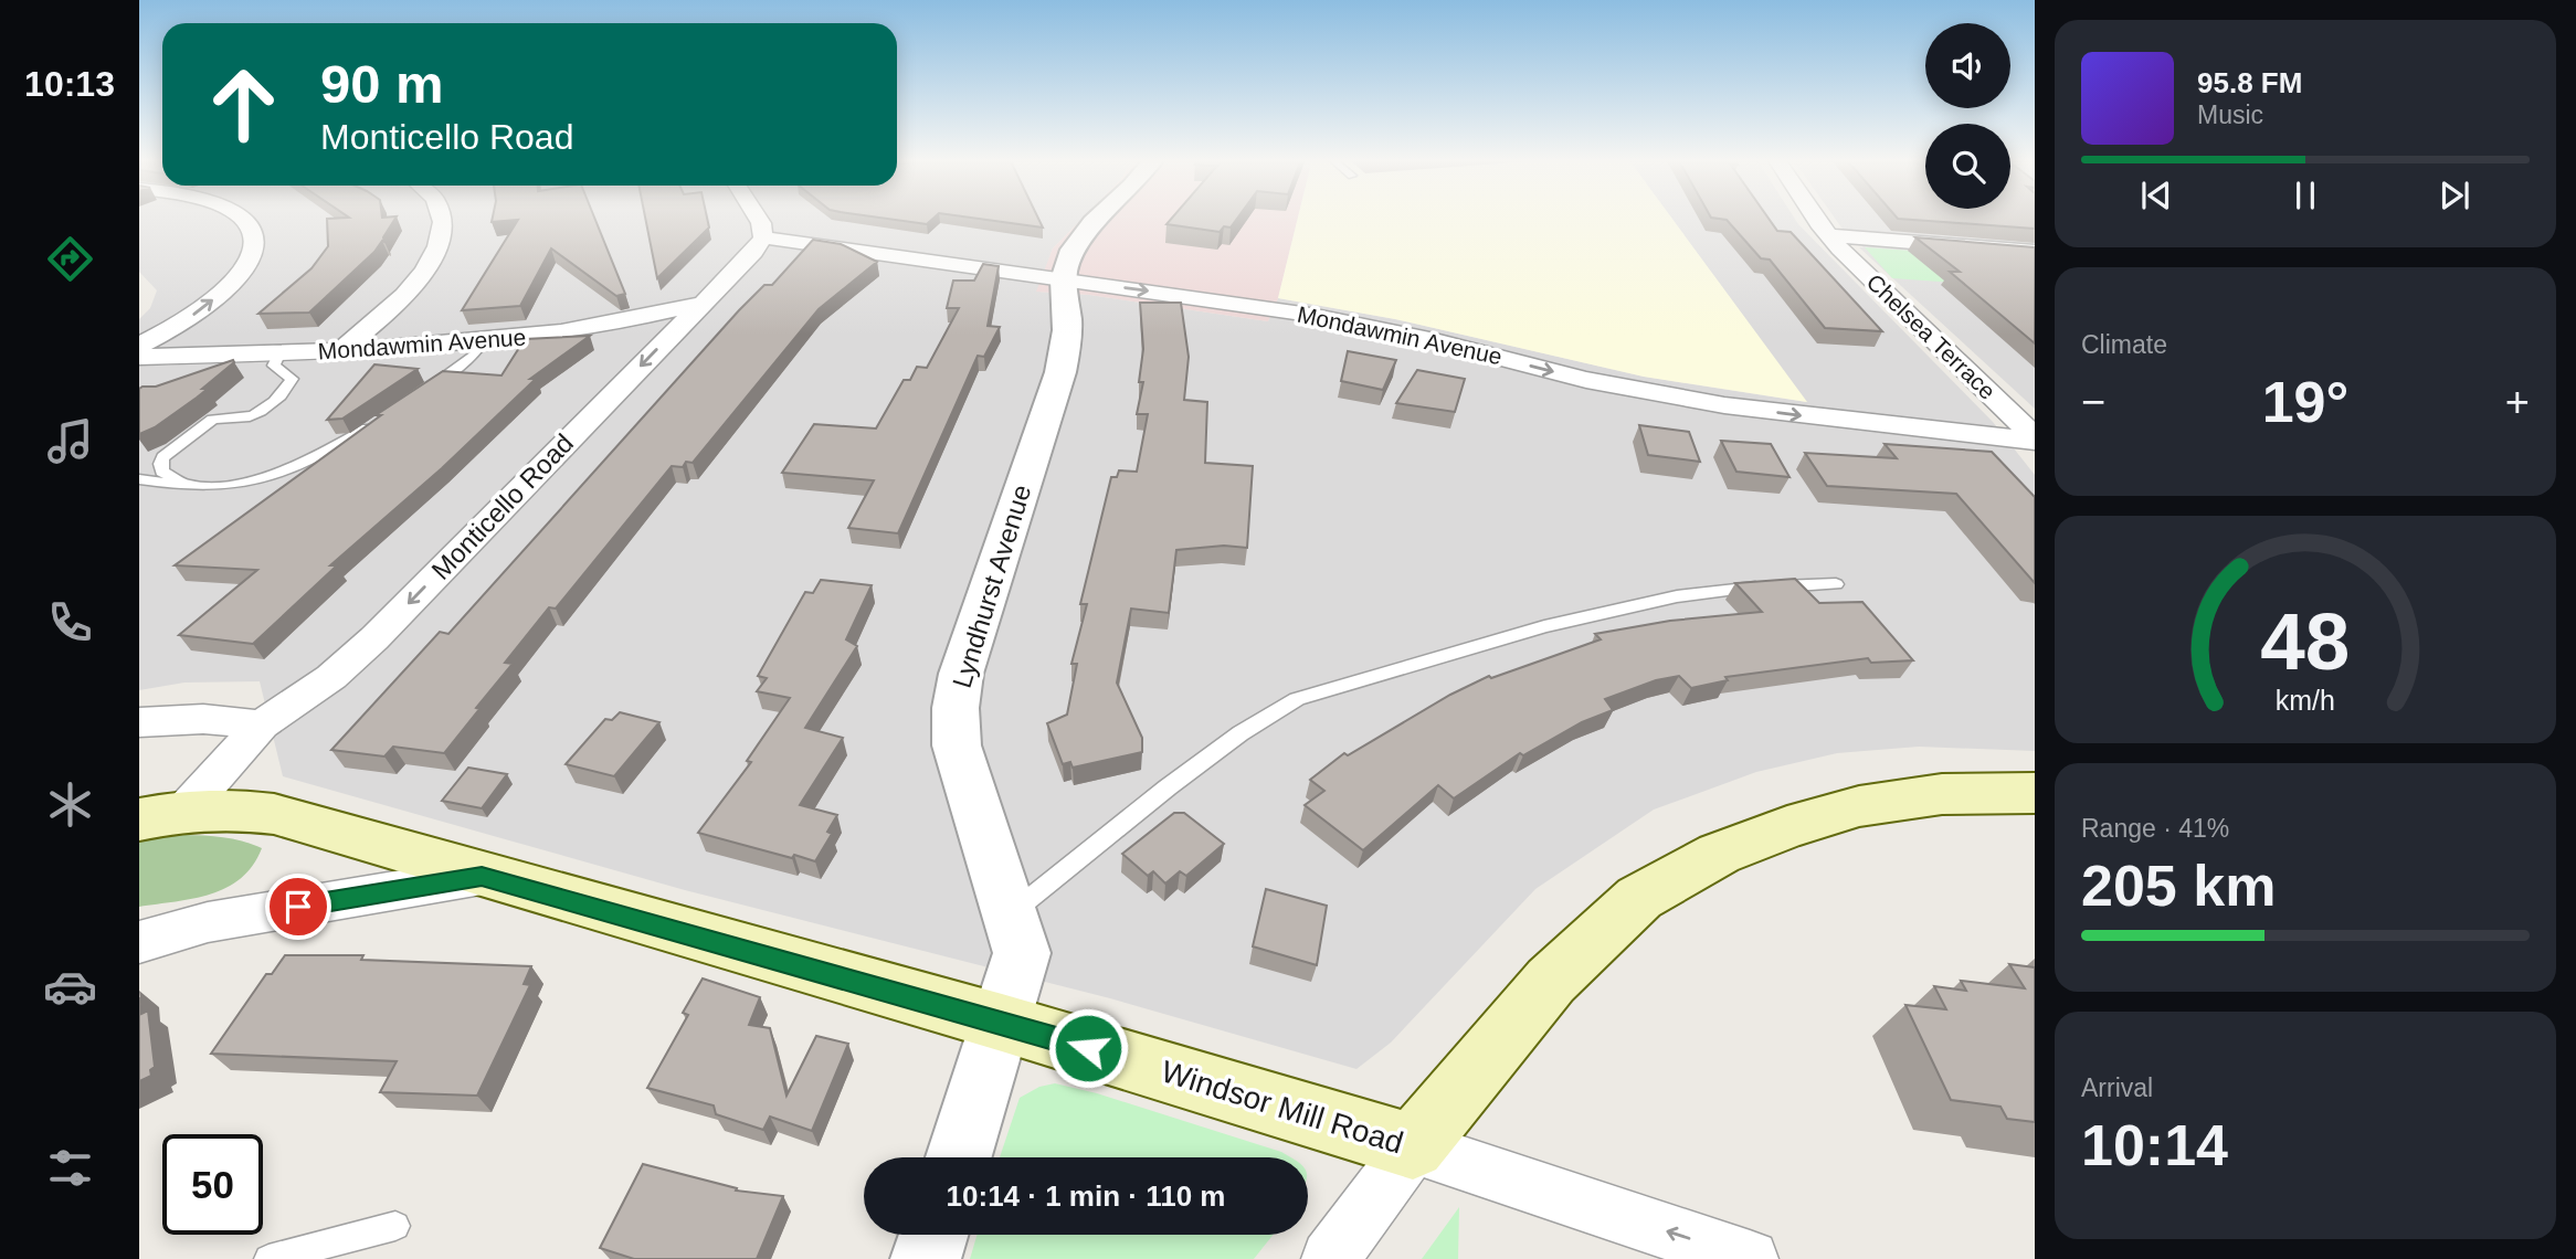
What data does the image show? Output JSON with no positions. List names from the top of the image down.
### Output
{
  "streets": {
    "main road": ["Windsor Mill Road"],
    "street": [
      "Mondawmin Avenue",
      "Chelsea Terrace",
      "Monticello Road",
      "Lyndhurst Avenue"
    ]
  },
  "crossings": [
    ["Mondawmin Avenue", "Chelsea Terrace"],
    ["Mondawmin Avenue", "Monticello Road"],
    ["Mondawmin Avenue", "Lyndhurst Avenue"],
    ["Monticello Road", "Windsor Mill Road"],
    ["Lyndhurst Avenue", "Windsor Mill Road"]
  ],
  "one_way": ["Mondawmin Avenue", "Monticello Road"],
  "page": {
    "tabs": "10:13",
    "turn": ["90 m", "Monticello Road"],
    "song": ["95.8 FM", "Music"],
    "tile": [
      "Climate",
      ["Range · 41%", "205 km"],
      ["Arrival", "10:14"]
    ],
    "heat": ["−", "19°", "+"],
    "limit": "50",
    "trip": "10:14 · 1 min · 110 m",
    "gauge": ["48", "km/h"]
  }
}
